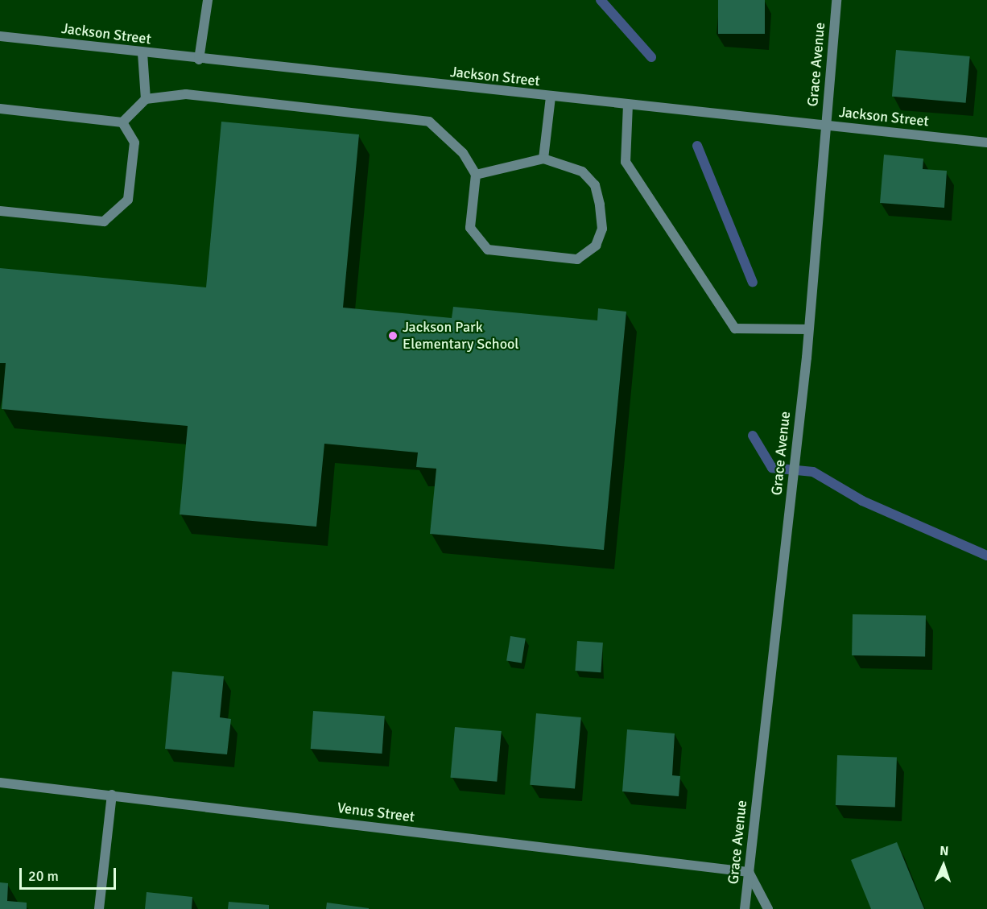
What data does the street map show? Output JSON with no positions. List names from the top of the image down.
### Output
{
  "streets": {
    "street": ["Jackson Street", "Grace Avenue", "Venus Street"]
  },
  "crossings": [
    ["Jackson Street", "Grace Avenue"],
    ["Grace Avenue", "Venus Street"]
  ],
  "places": ["Jackson Park Elementary School"],
  "scale_bar": "20 m",
  "north": "top"
}
